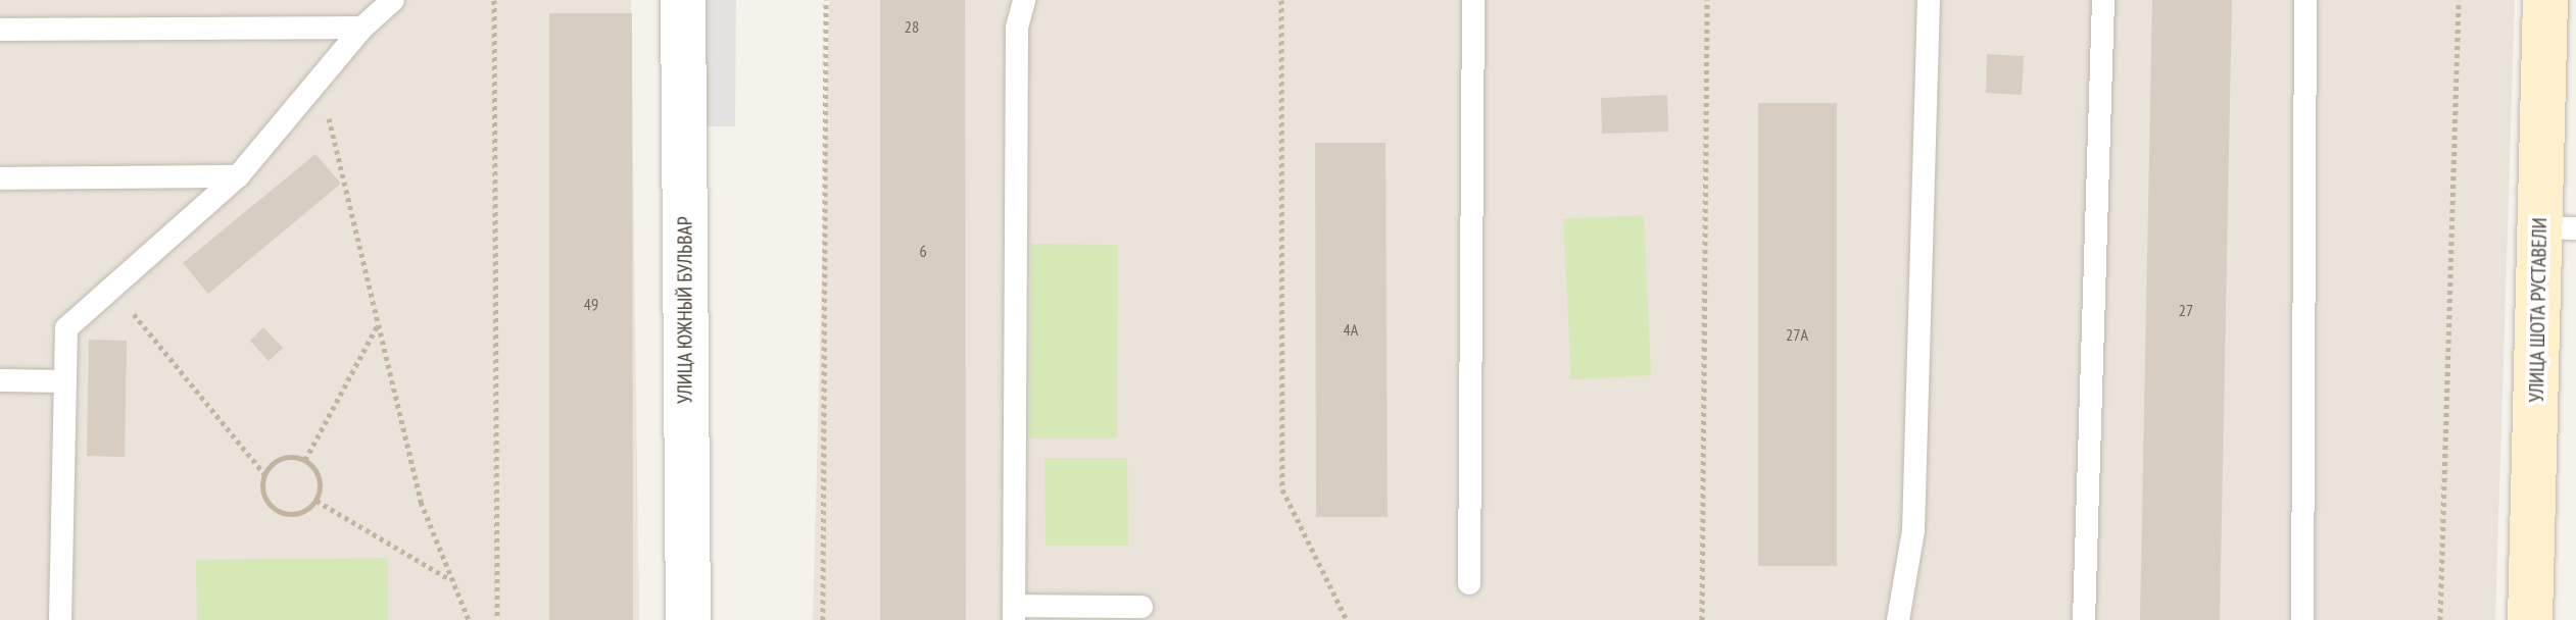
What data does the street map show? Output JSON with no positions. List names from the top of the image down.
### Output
{
  "streets": {
    "street": ["УЛИЦА ЮЖНЫЙ БУЛЬВАР", "УЛИЦА ШОТА РУСТАВЕЛИ"]
  },
  "house_numbers": [
    "28",
    "6",
    "49",
    "27",
    "4А",
    "27А"
  ]
}
